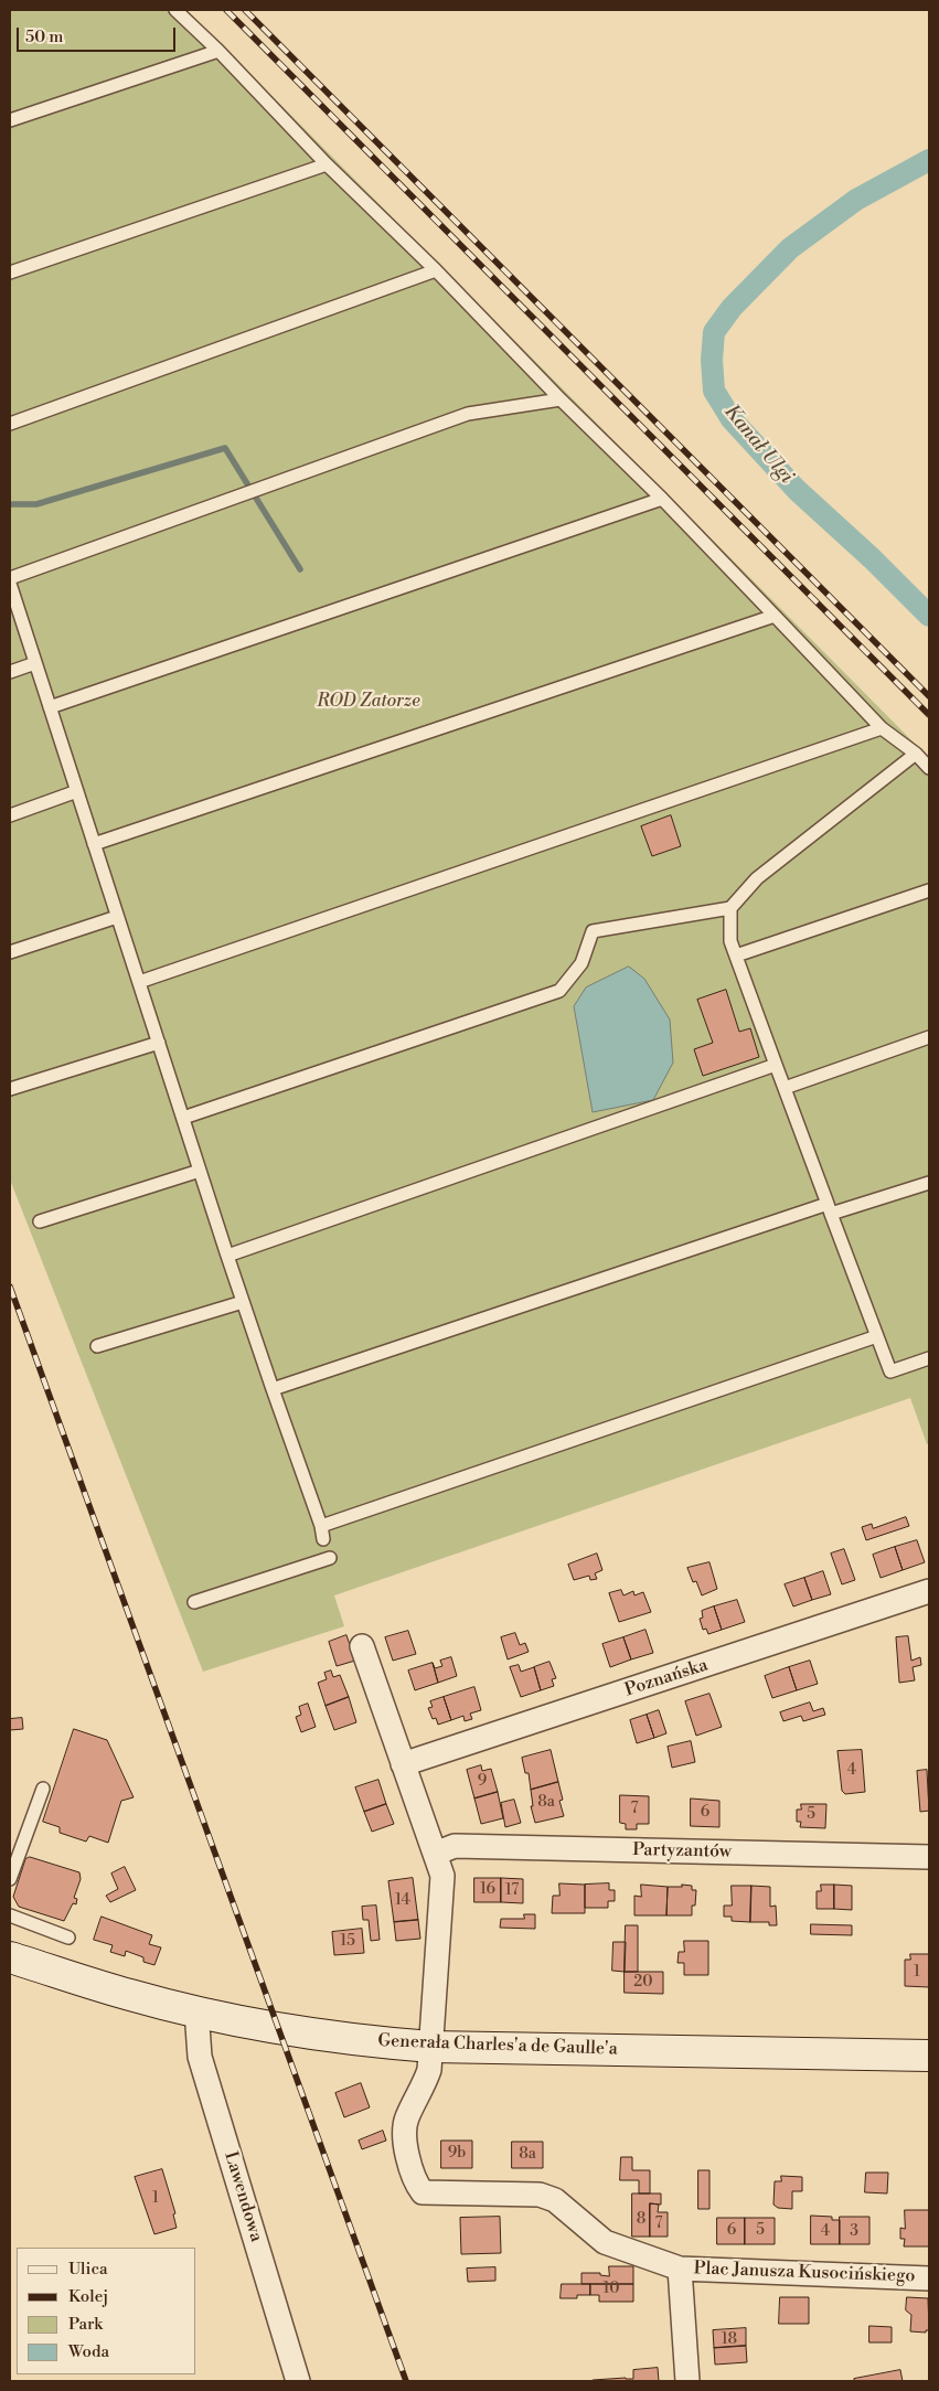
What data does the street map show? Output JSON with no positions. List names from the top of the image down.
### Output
{
  "streets": {
    "main road": ["Generała Charles'a de Gaulle'a"],
    "street": [
      "Poznańska",
      "Partyzantów",
      "Lawendowa",
      "Plac Janusza Kusocińskiego"
    ]
  },
  "crossings": [
    ["Generała Charles'a de Gaulle'a", "Lawendowa"],
    ["Generała Charles'a de Gaulle'a", "Plac Janusza Kusocińskiego"]
  ],
  "water": ["Kanał Ulgi"],
  "parks": ["ROD Zatorze"],
  "house_numbers": [
    "4",
    "9",
    "8a",
    "7",
    "6",
    "5",
    "16",
    "17",
    "14",
    "15",
    "1",
    "20",
    "9b",
    "8a",
    "1",
    "8",
    "7",
    "6",
    "5",
    "4",
    "3",
    "10",
    "18"
  ],
  "legend": [
    "Ulica",
    "Kolej",
    "Park",
    "Woda"
  ],
  "scale_bar": "50 m"
}
